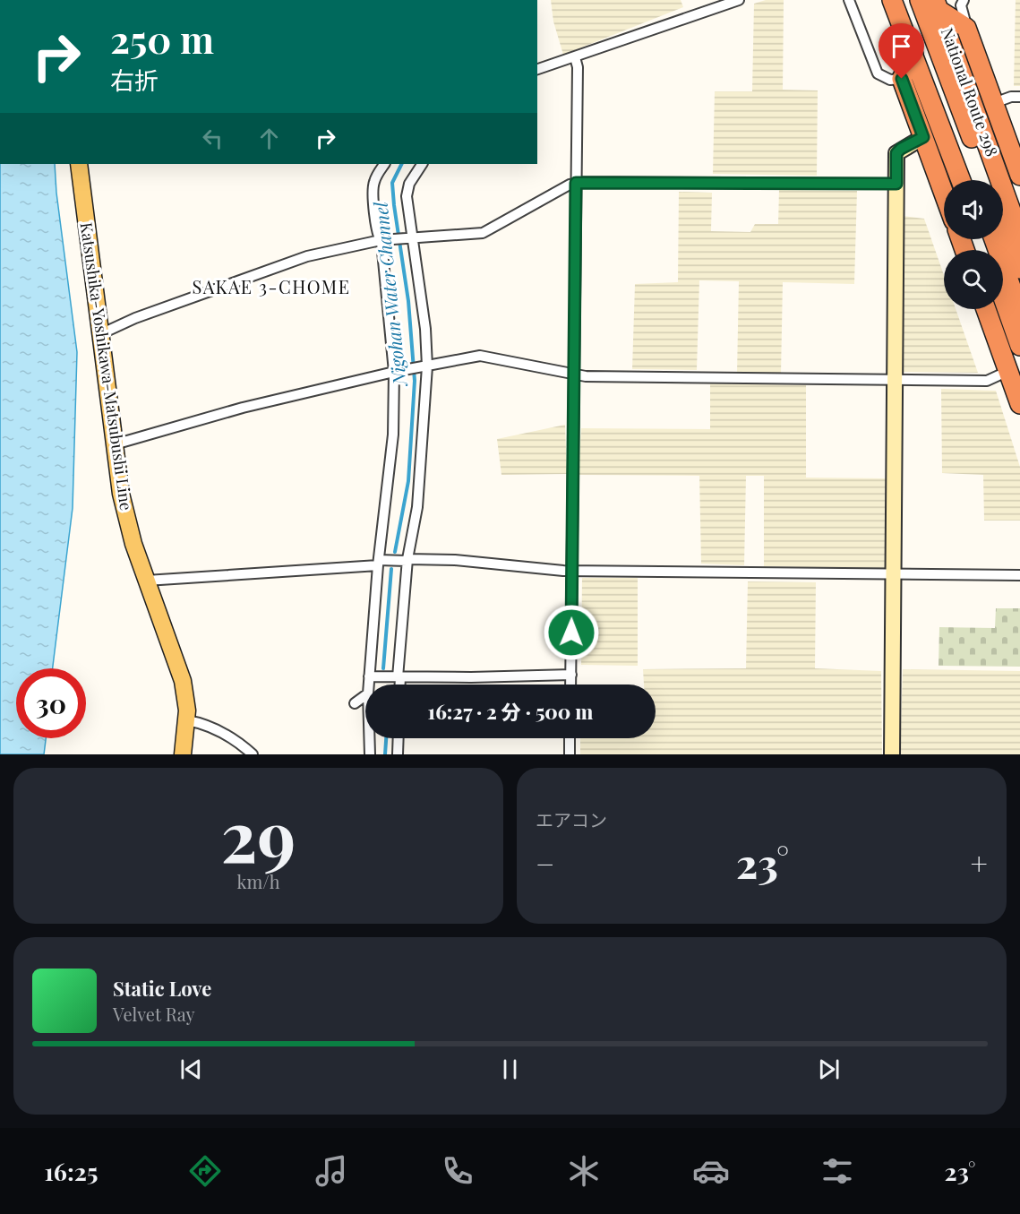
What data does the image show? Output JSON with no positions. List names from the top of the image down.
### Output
{
  "streets": {
    "highway": ["National Route 298"],
    "main road": ["Katsushika-Yoshikawa-Matsubushi Line"]
  },
  "districts": ["SAKAE 3-CHOME"],
  "water": ["Nigohan Water Channel"],
  "page": {
    "turn": ["250 m", "右折"],
    "limit": "30",
    "trip": "16:27 · 2 分 · 500 m",
    "tile": [
      ["29", "km/h"],
      "エアコン"
    ],
    "heat": ["−", "23°", "+"],
    "song": ["Static Love", "Velvet Ray"],
    "tabs": ["16:25", "23°"]
  }
}
